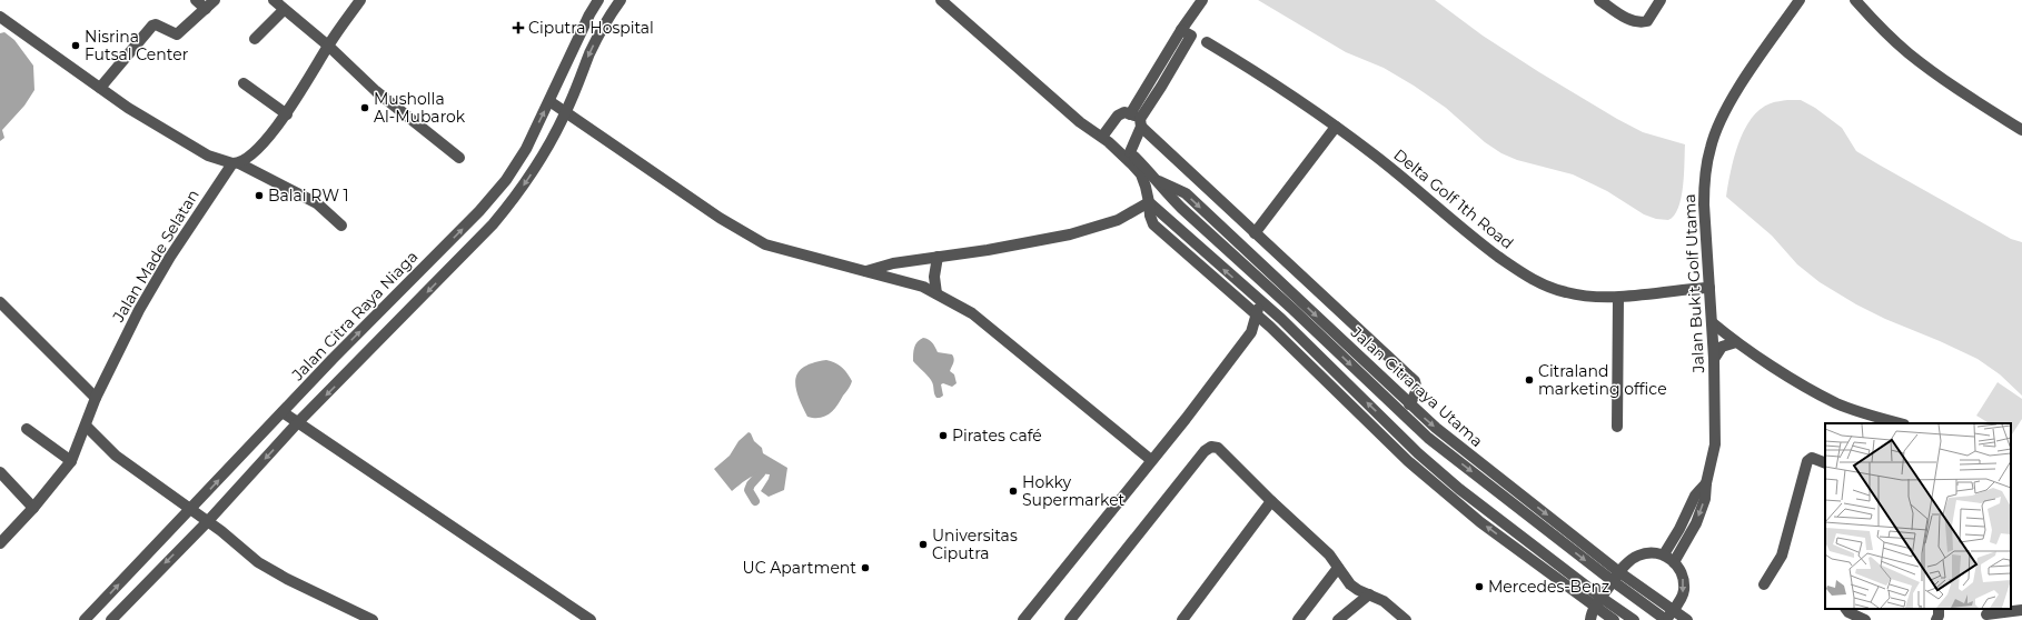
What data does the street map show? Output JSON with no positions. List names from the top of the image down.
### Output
{
  "streets": {
    "street": [
      "Delta Golf 1th Road",
      "Jalan Made Selatan",
      "Jalan Bukit Golf Utama",
      "Jalan Citra Raya Niaga",
      "Jalan Citraraya Utama"
    ]
  },
  "crossings": [
    ["Delta Golf 1th Road", "Jalan Bukit Golf Utama"]
  ],
  "places": {
    "health": ["Ciputra Hospital"],
    "other": [
      "Nisrina Futsal Center",
      "Musholla Al-Mubarok",
      "Balai RW 1",
      "Citraland marketing office",
      "Pirates café",
      "Hokky Supermarket",
      "Universitas Ciputra",
      "UC Apartment",
      "Mercedes-Benz"
    ]
  }
}
